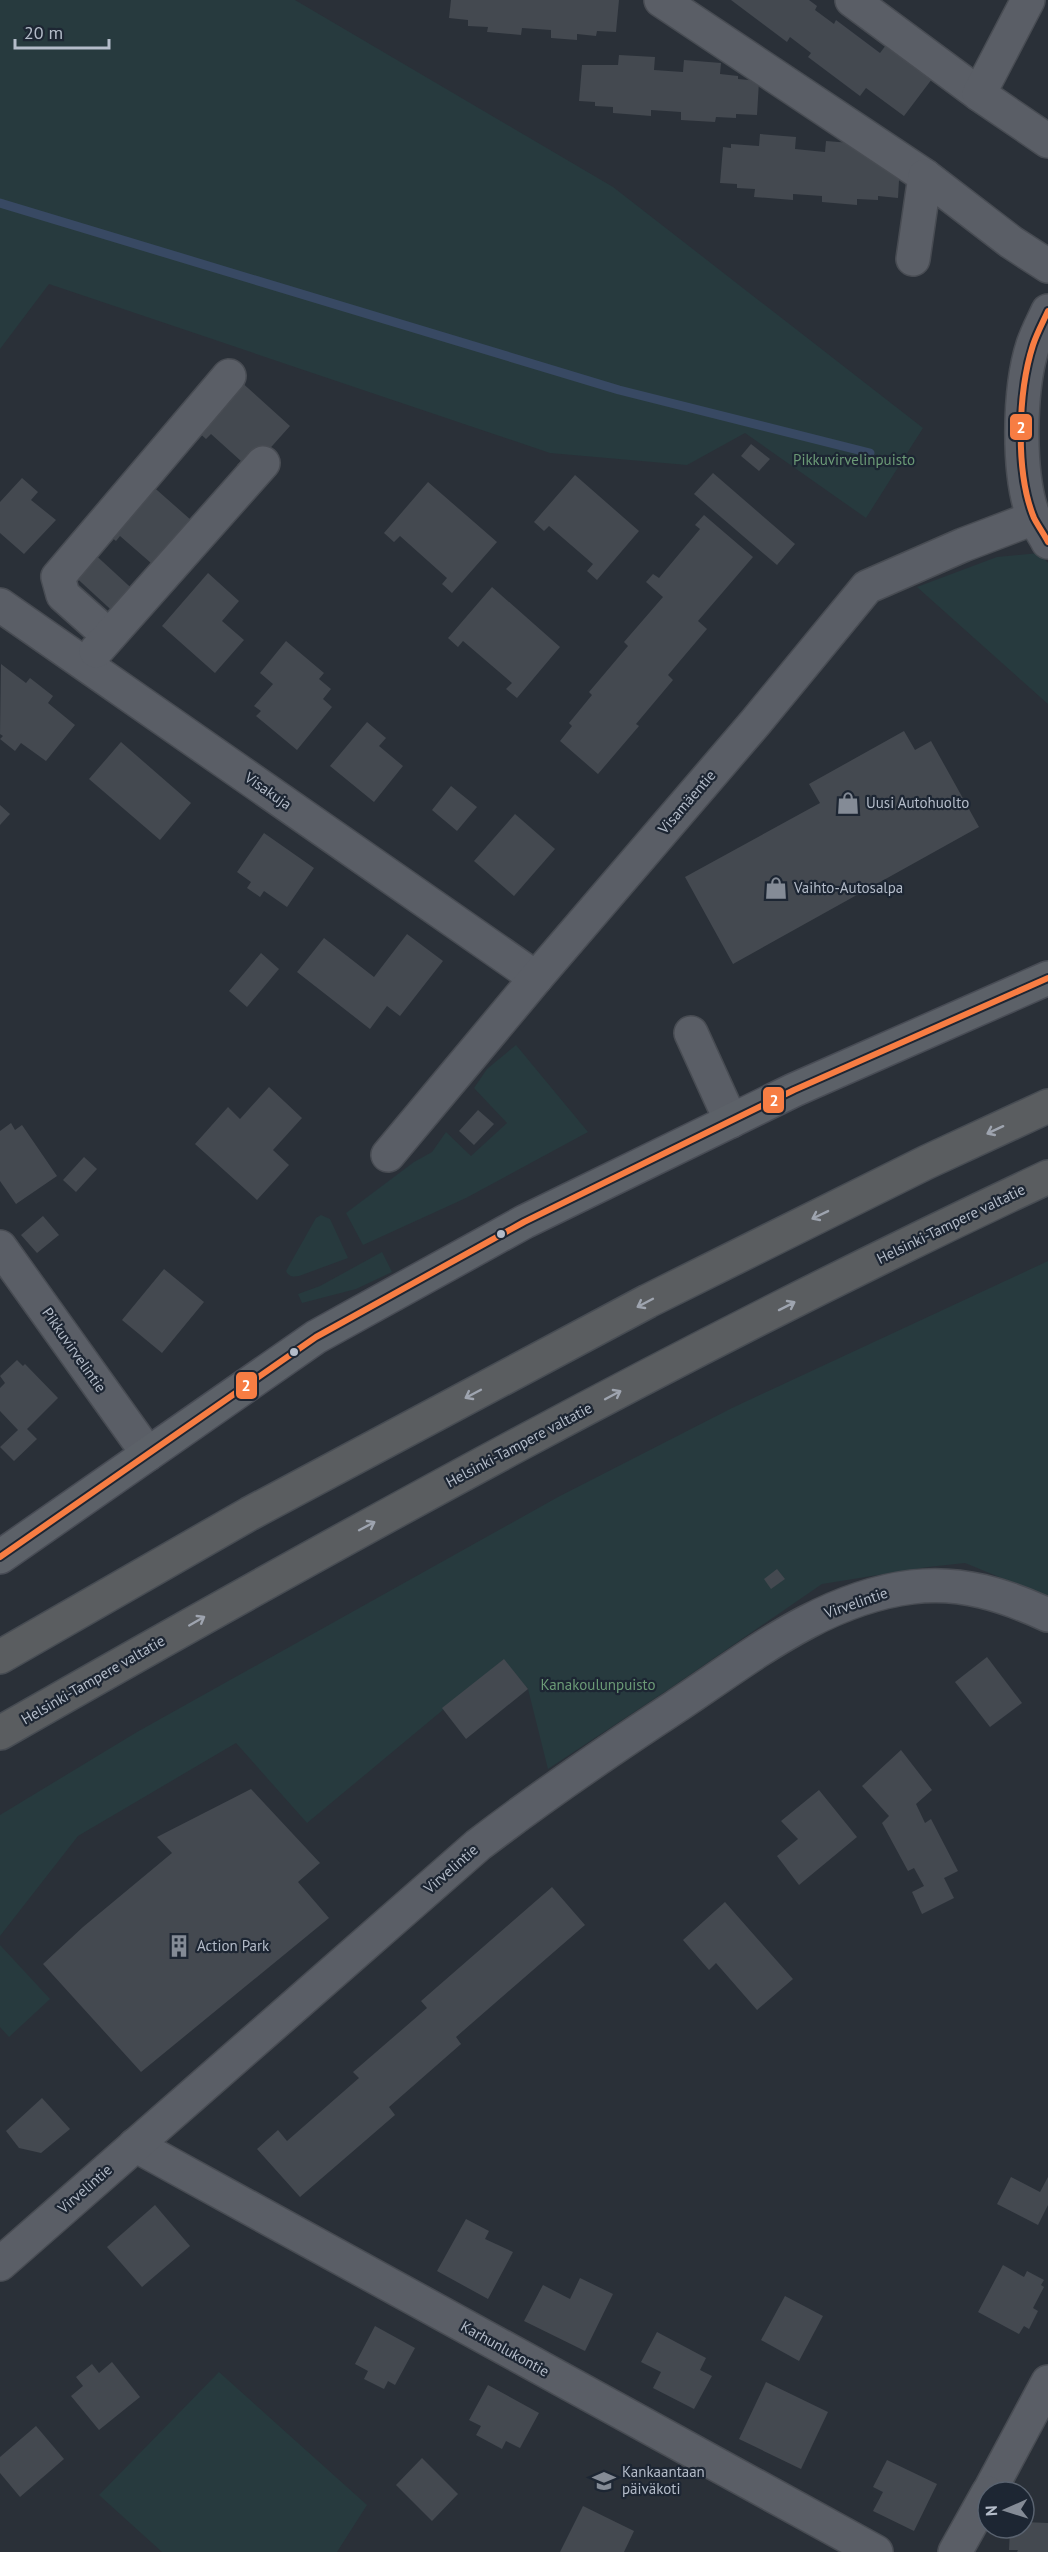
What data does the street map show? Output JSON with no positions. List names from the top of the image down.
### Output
{
  "streets": {
    "highway": ["Helsinki-Tampere valtatie"],
    "street": [
      "Visakuja",
      "Visamäentie",
      "Pikkuvirvelintie",
      "Virvelintie",
      "Karhunlukontie"
    ]
  },
  "crossings": [
    ["Visakuja", "Visamäentie"],
    ["Virvelintie", "Karhunlukontie"]
  ],
  "parks": ["Pikkuvirvelinpuisto", "Kanakoulunpuisto"],
  "places": {
    "shop": ["Uusi Autohuolto", "Vaihto-Autosalpa"],
    "building": ["Action Park"],
    "school or university": ["Kankaantaan päiväkoti"]
  },
  "lines": ["transit line 2"],
  "scale_bar": "20 m",
  "north": "left"
}
